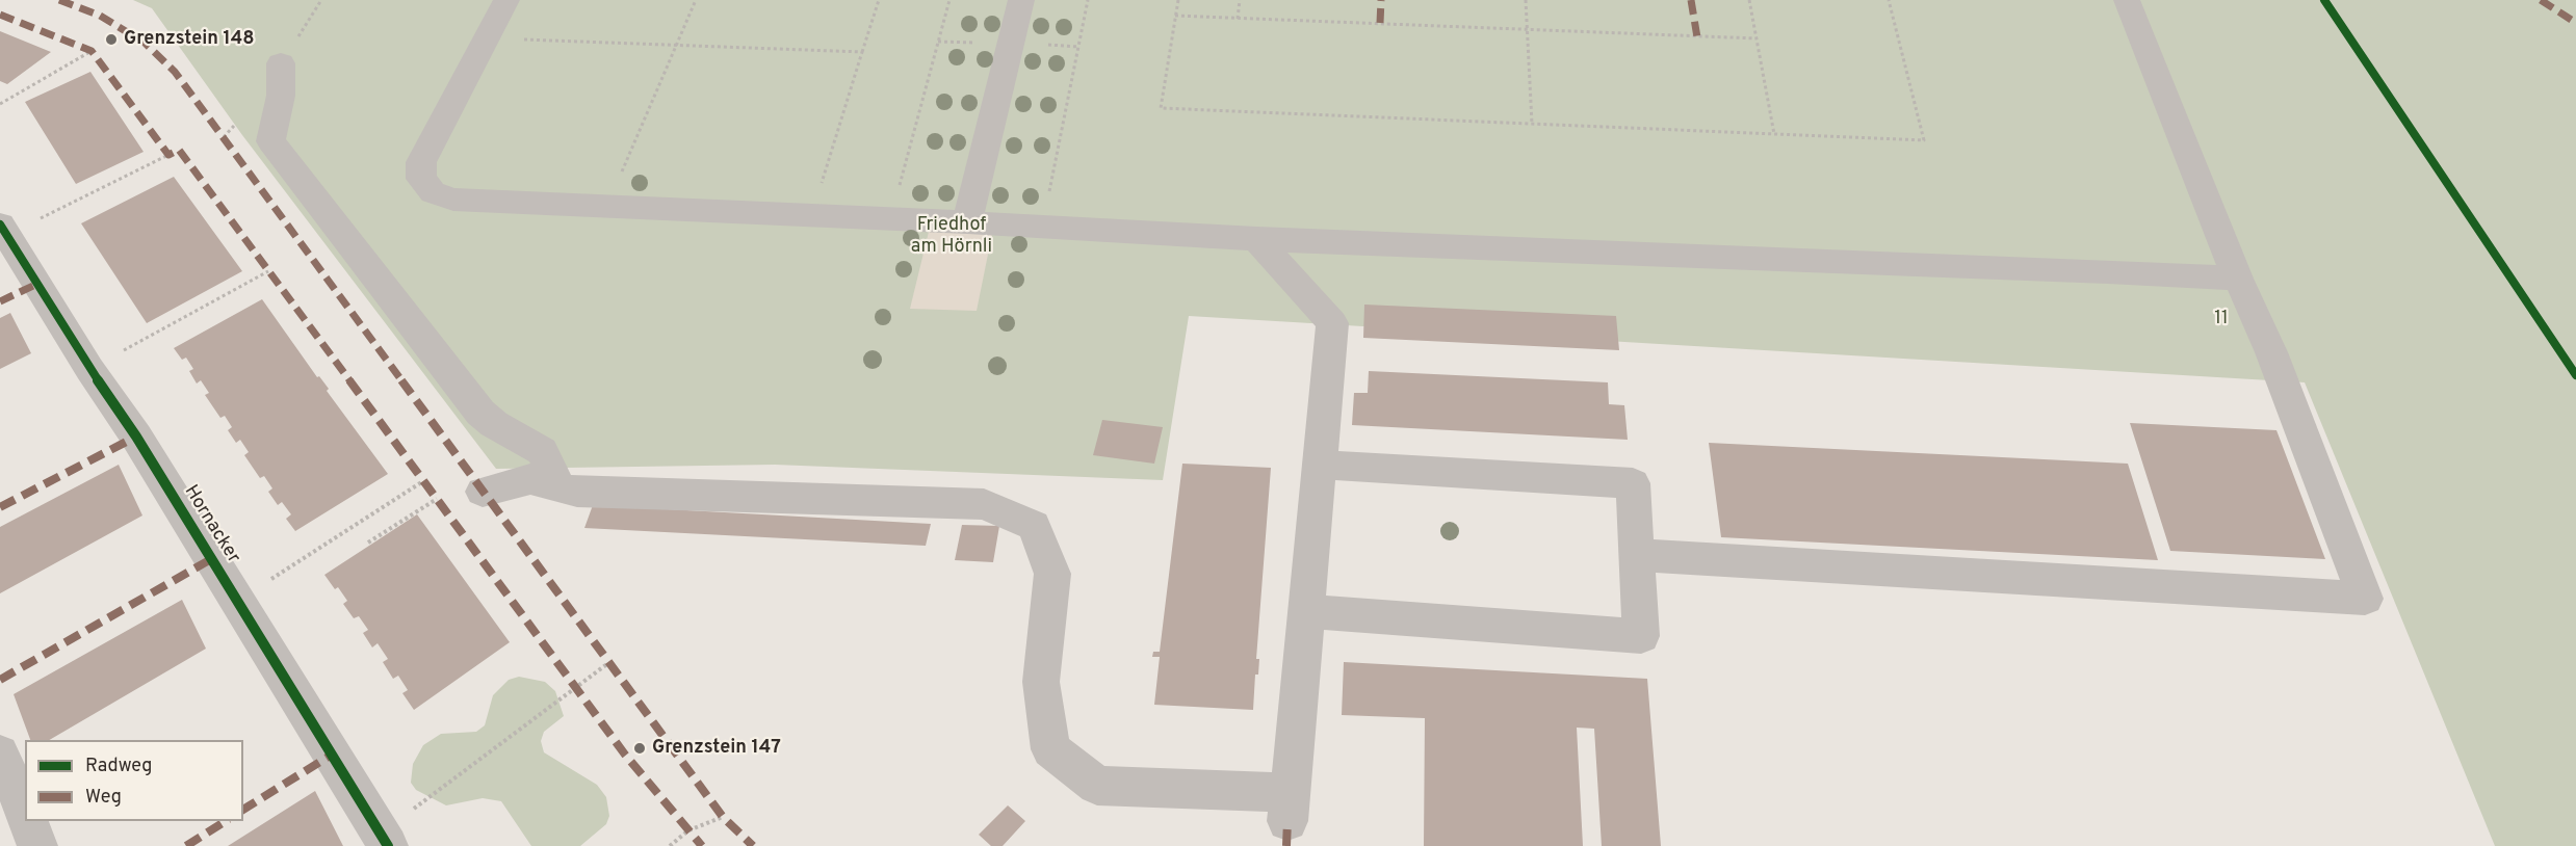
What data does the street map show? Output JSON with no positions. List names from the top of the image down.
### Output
{
  "streets": {
    "street": ["Hornacker"]
  },
  "parks": ["Friedhof am Hörnli", "11"],
  "places": ["Grenzstein 148", "Grenzstein 147"],
  "legend": ["Radweg", "Weg"]
}
